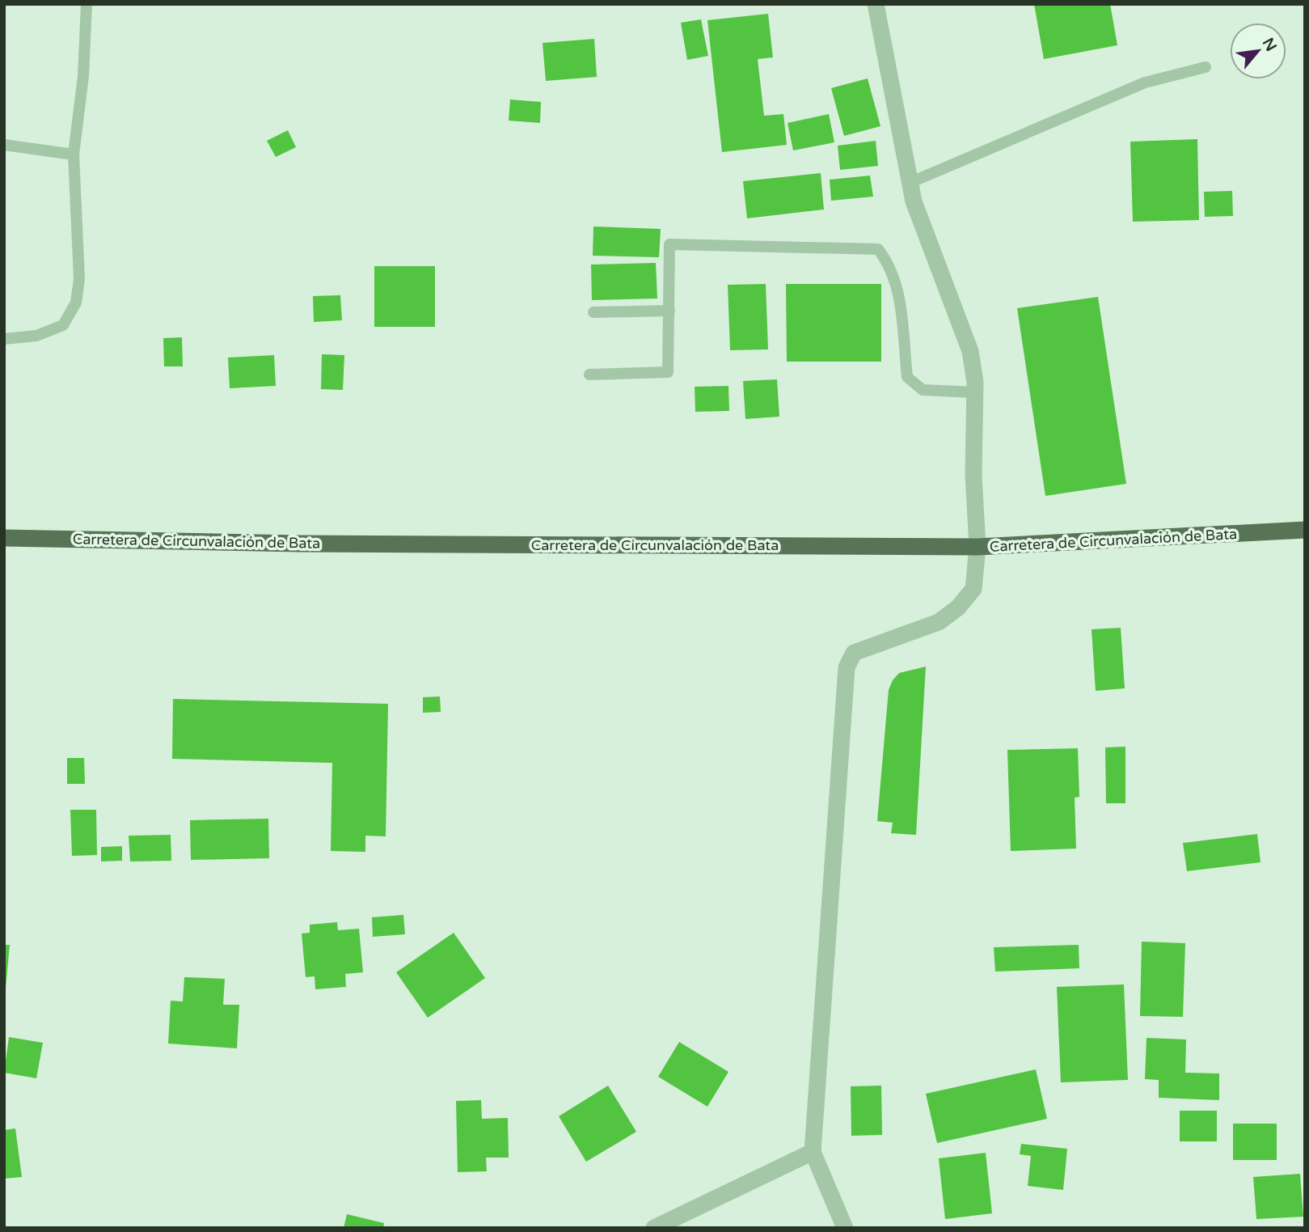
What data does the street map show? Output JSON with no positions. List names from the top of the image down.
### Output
{
  "streets": {
    "main road": ["Carretera de Circunvalación de Bata"]
  },
  "north": "top right"
}
